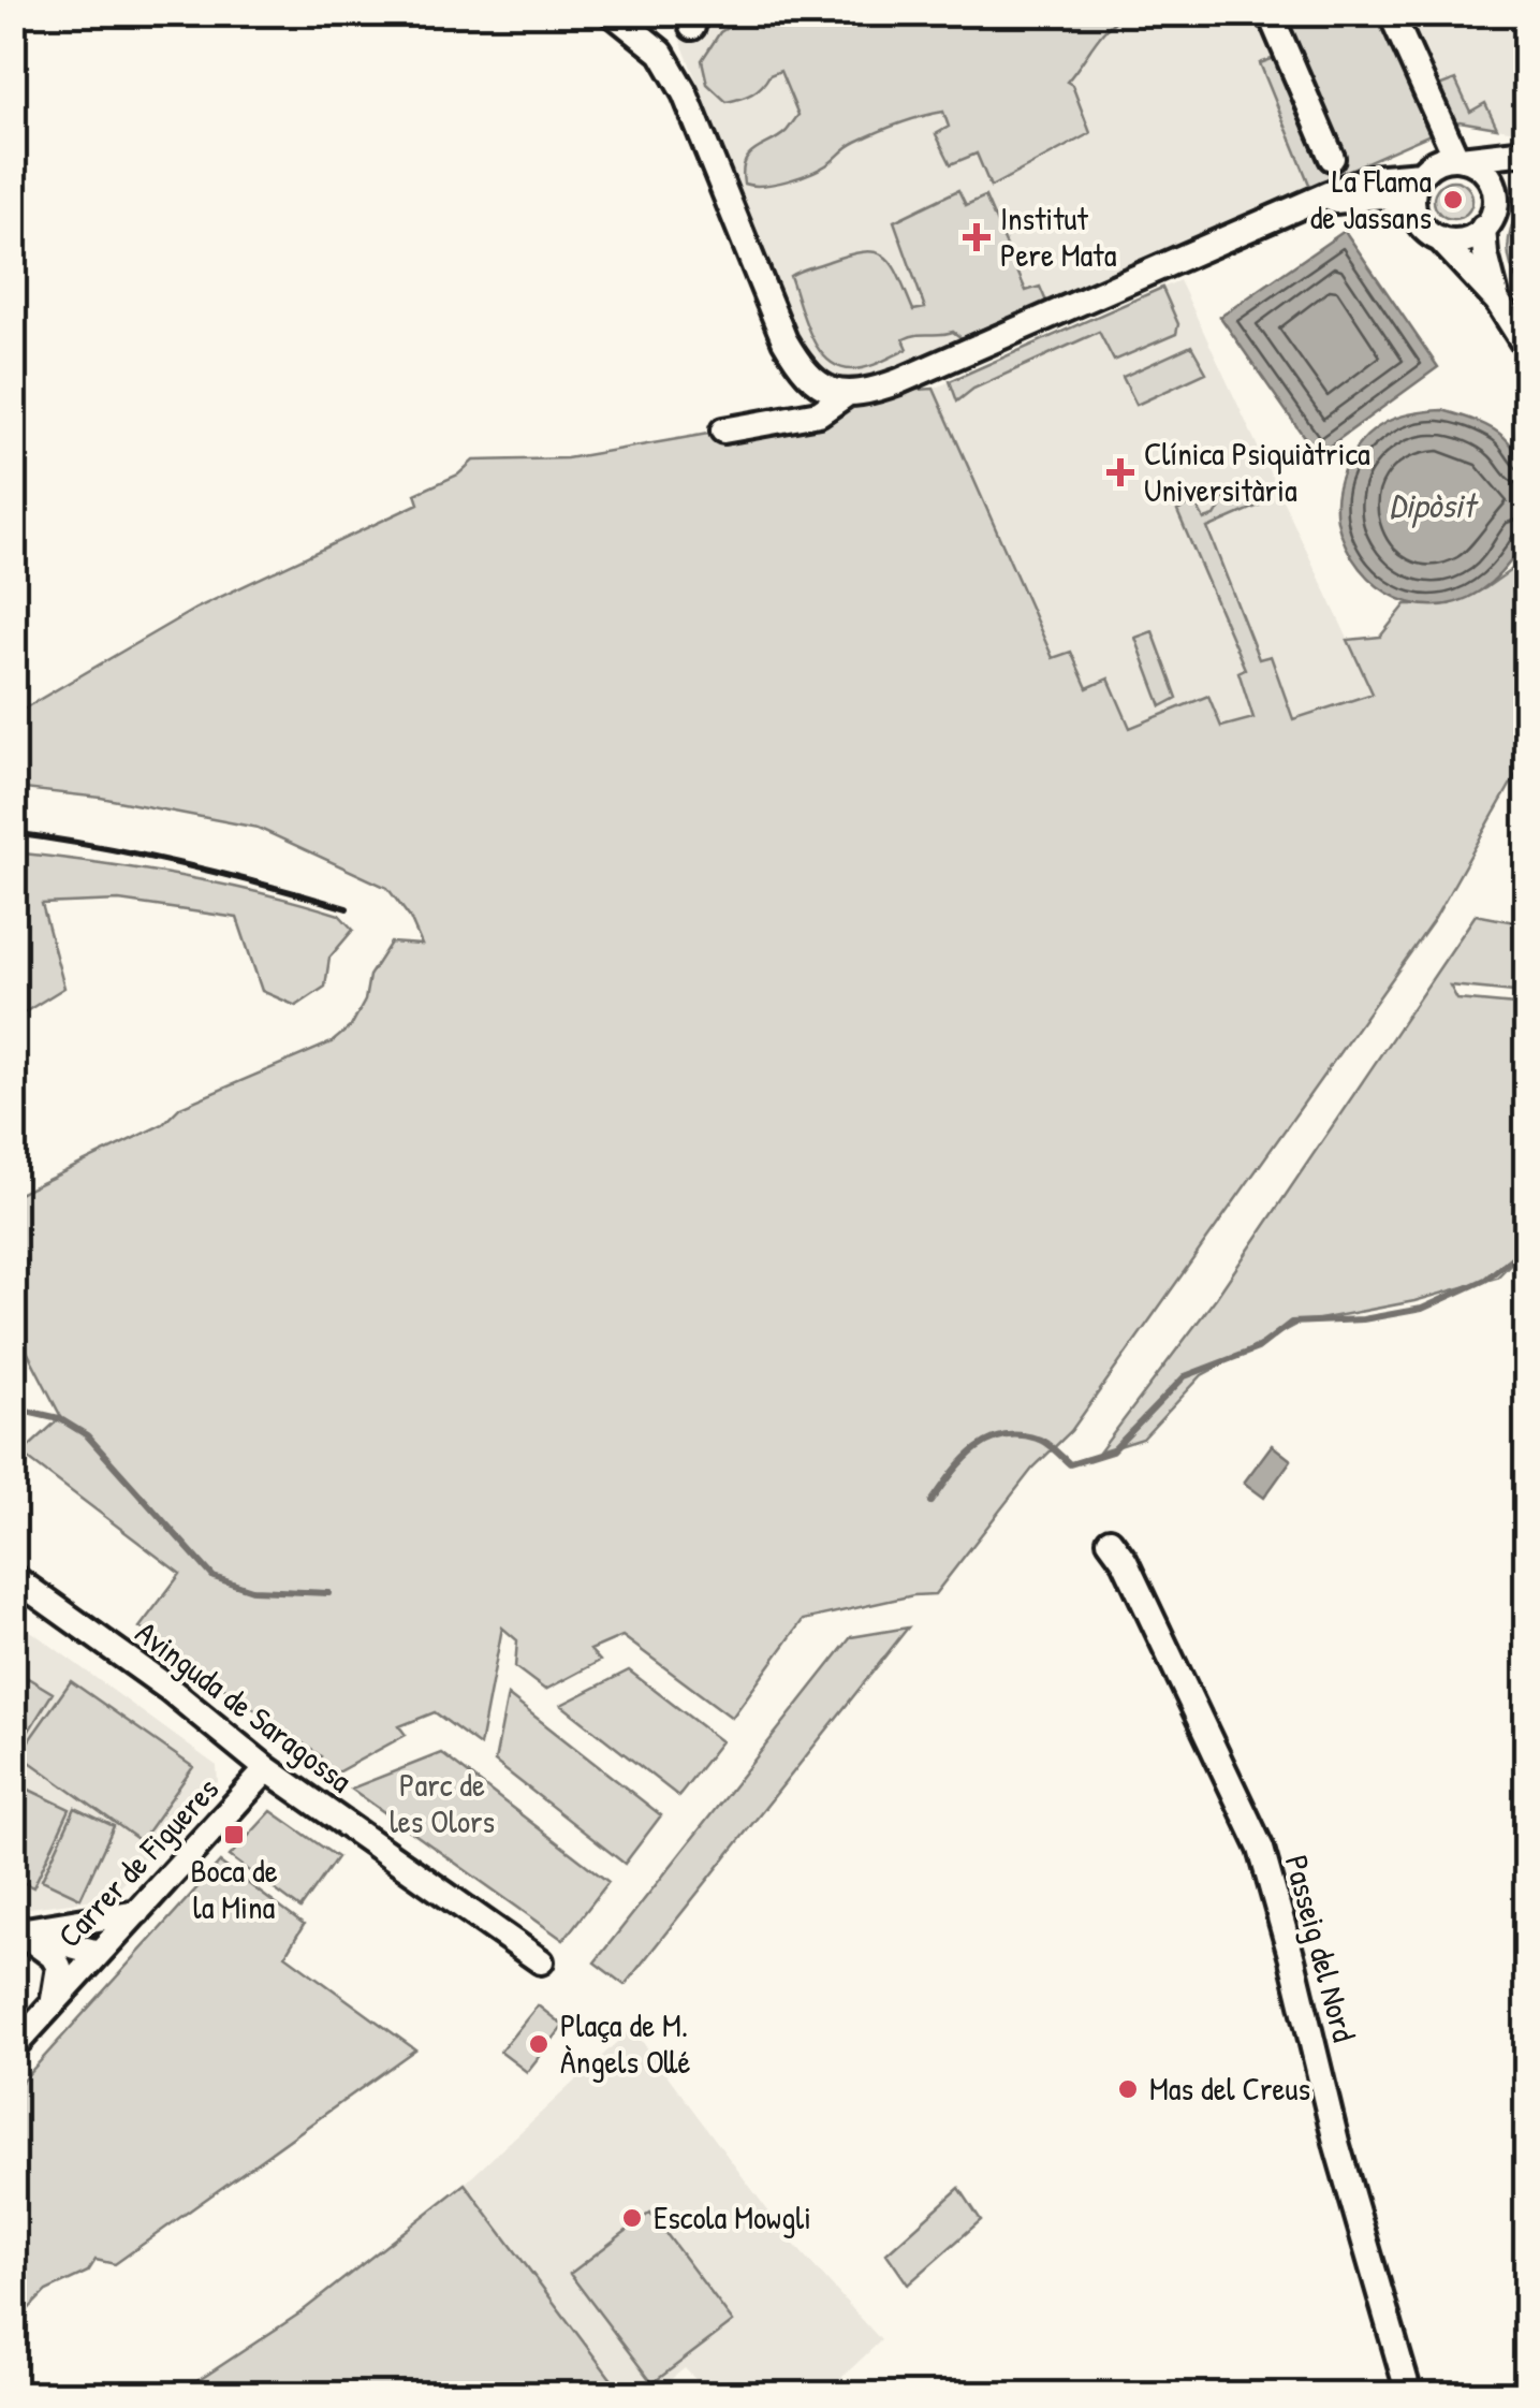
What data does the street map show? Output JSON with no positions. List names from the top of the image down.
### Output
{
  "streets": {
    "street": ["Avinguda de Saragossa", "Carrer de Figueres", "Passeig del Nord"]
  },
  "crossings": [
    ["Avinguda de Saragossa", "Carrer de Figueres"]
  ],
  "water": ["Dipòsit"],
  "parks": ["Parc de les Olors"],
  "places": {
    "other": [
      "La Flama de Jassans",
      "Plaça de M. Àngels Ollé",
      "Mas del Creus",
      "Escola Mowgli"
    ],
    "health": ["Institut Pere Mata", "Clínica Psiquiàtrica Universitària"],
    "transit": ["Boca de la Mina"]
  }
}
